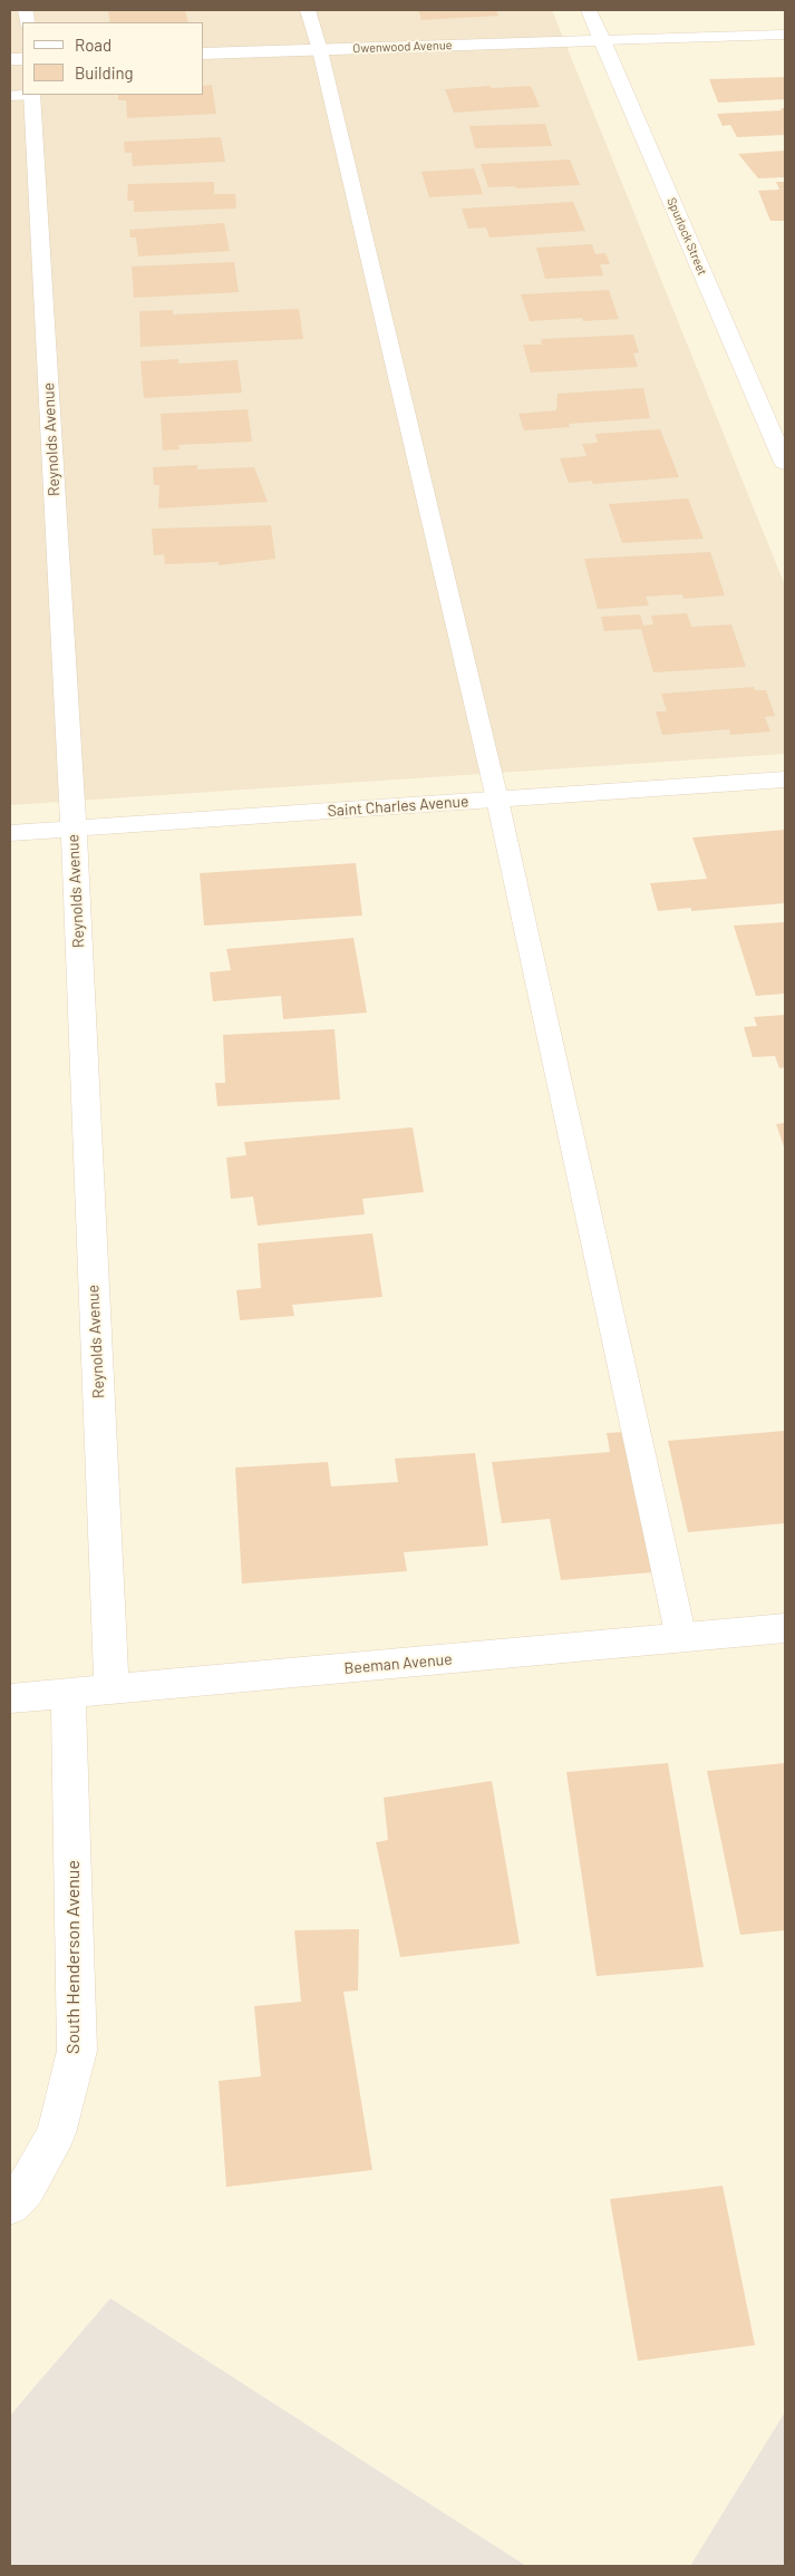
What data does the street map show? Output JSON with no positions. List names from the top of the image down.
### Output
{
  "streets": {
    "street": [
      "Owenwood Avenue",
      "Spurlock Street",
      "Reynolds Avenue",
      "Saint Charles Avenue",
      "Beeman Avenue",
      "South Henderson Avenue"
    ]
  },
  "crossings": [
    ["Owenwood Avenue", "Spurlock Street"],
    ["Reynolds Avenue", "Saint Charles Avenue"],
    ["Reynolds Avenue", "Beeman Avenue"],
    ["Beeman Avenue", "South Henderson Avenue"]
  ],
  "legend": ["Road", "Building"]
}
